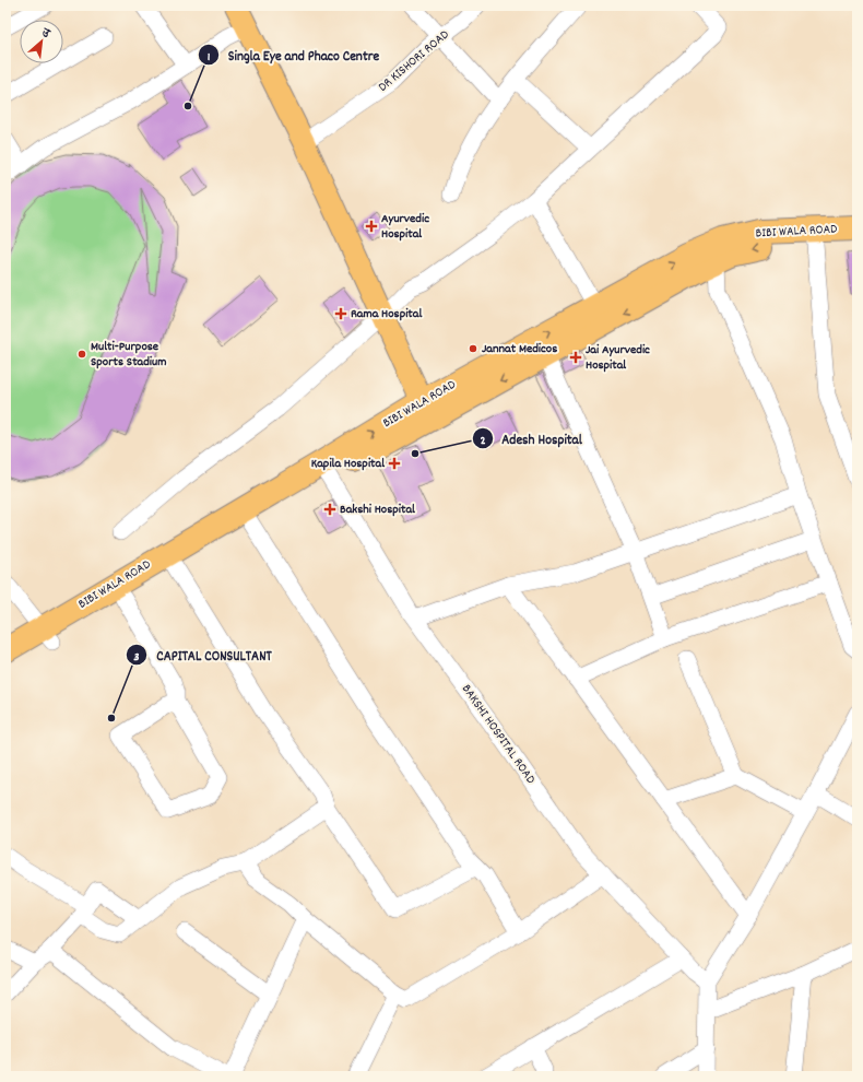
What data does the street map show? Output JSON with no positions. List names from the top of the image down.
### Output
{
  "streets": {
    "highway": ["BIBI WALA ROAD"],
    "street": ["DR KISHORI ROAD", "BAKSHI HOSPITAL ROAD"]
  },
  "crossings": [
    ["BIBI WALA ROAD", "BAKSHI HOSPITAL ROAD"]
  ],
  "places": {
    "other": [
      "Singla Eye and Phaco Centre",
      "Jannat Medicos",
      "Multi-Purpose Sports Stadium",
      "Adesh Hospital",
      "CAPITAL CONSULTANT"
    ],
    "health": [
      "Ayurvedic Hospital",
      "Rama Hospital",
      "Jai Ayurvedic Hospital",
      "Kapila Hospital",
      "Bakshi Hospital"
    ]
  },
  "north": "top right"
}
